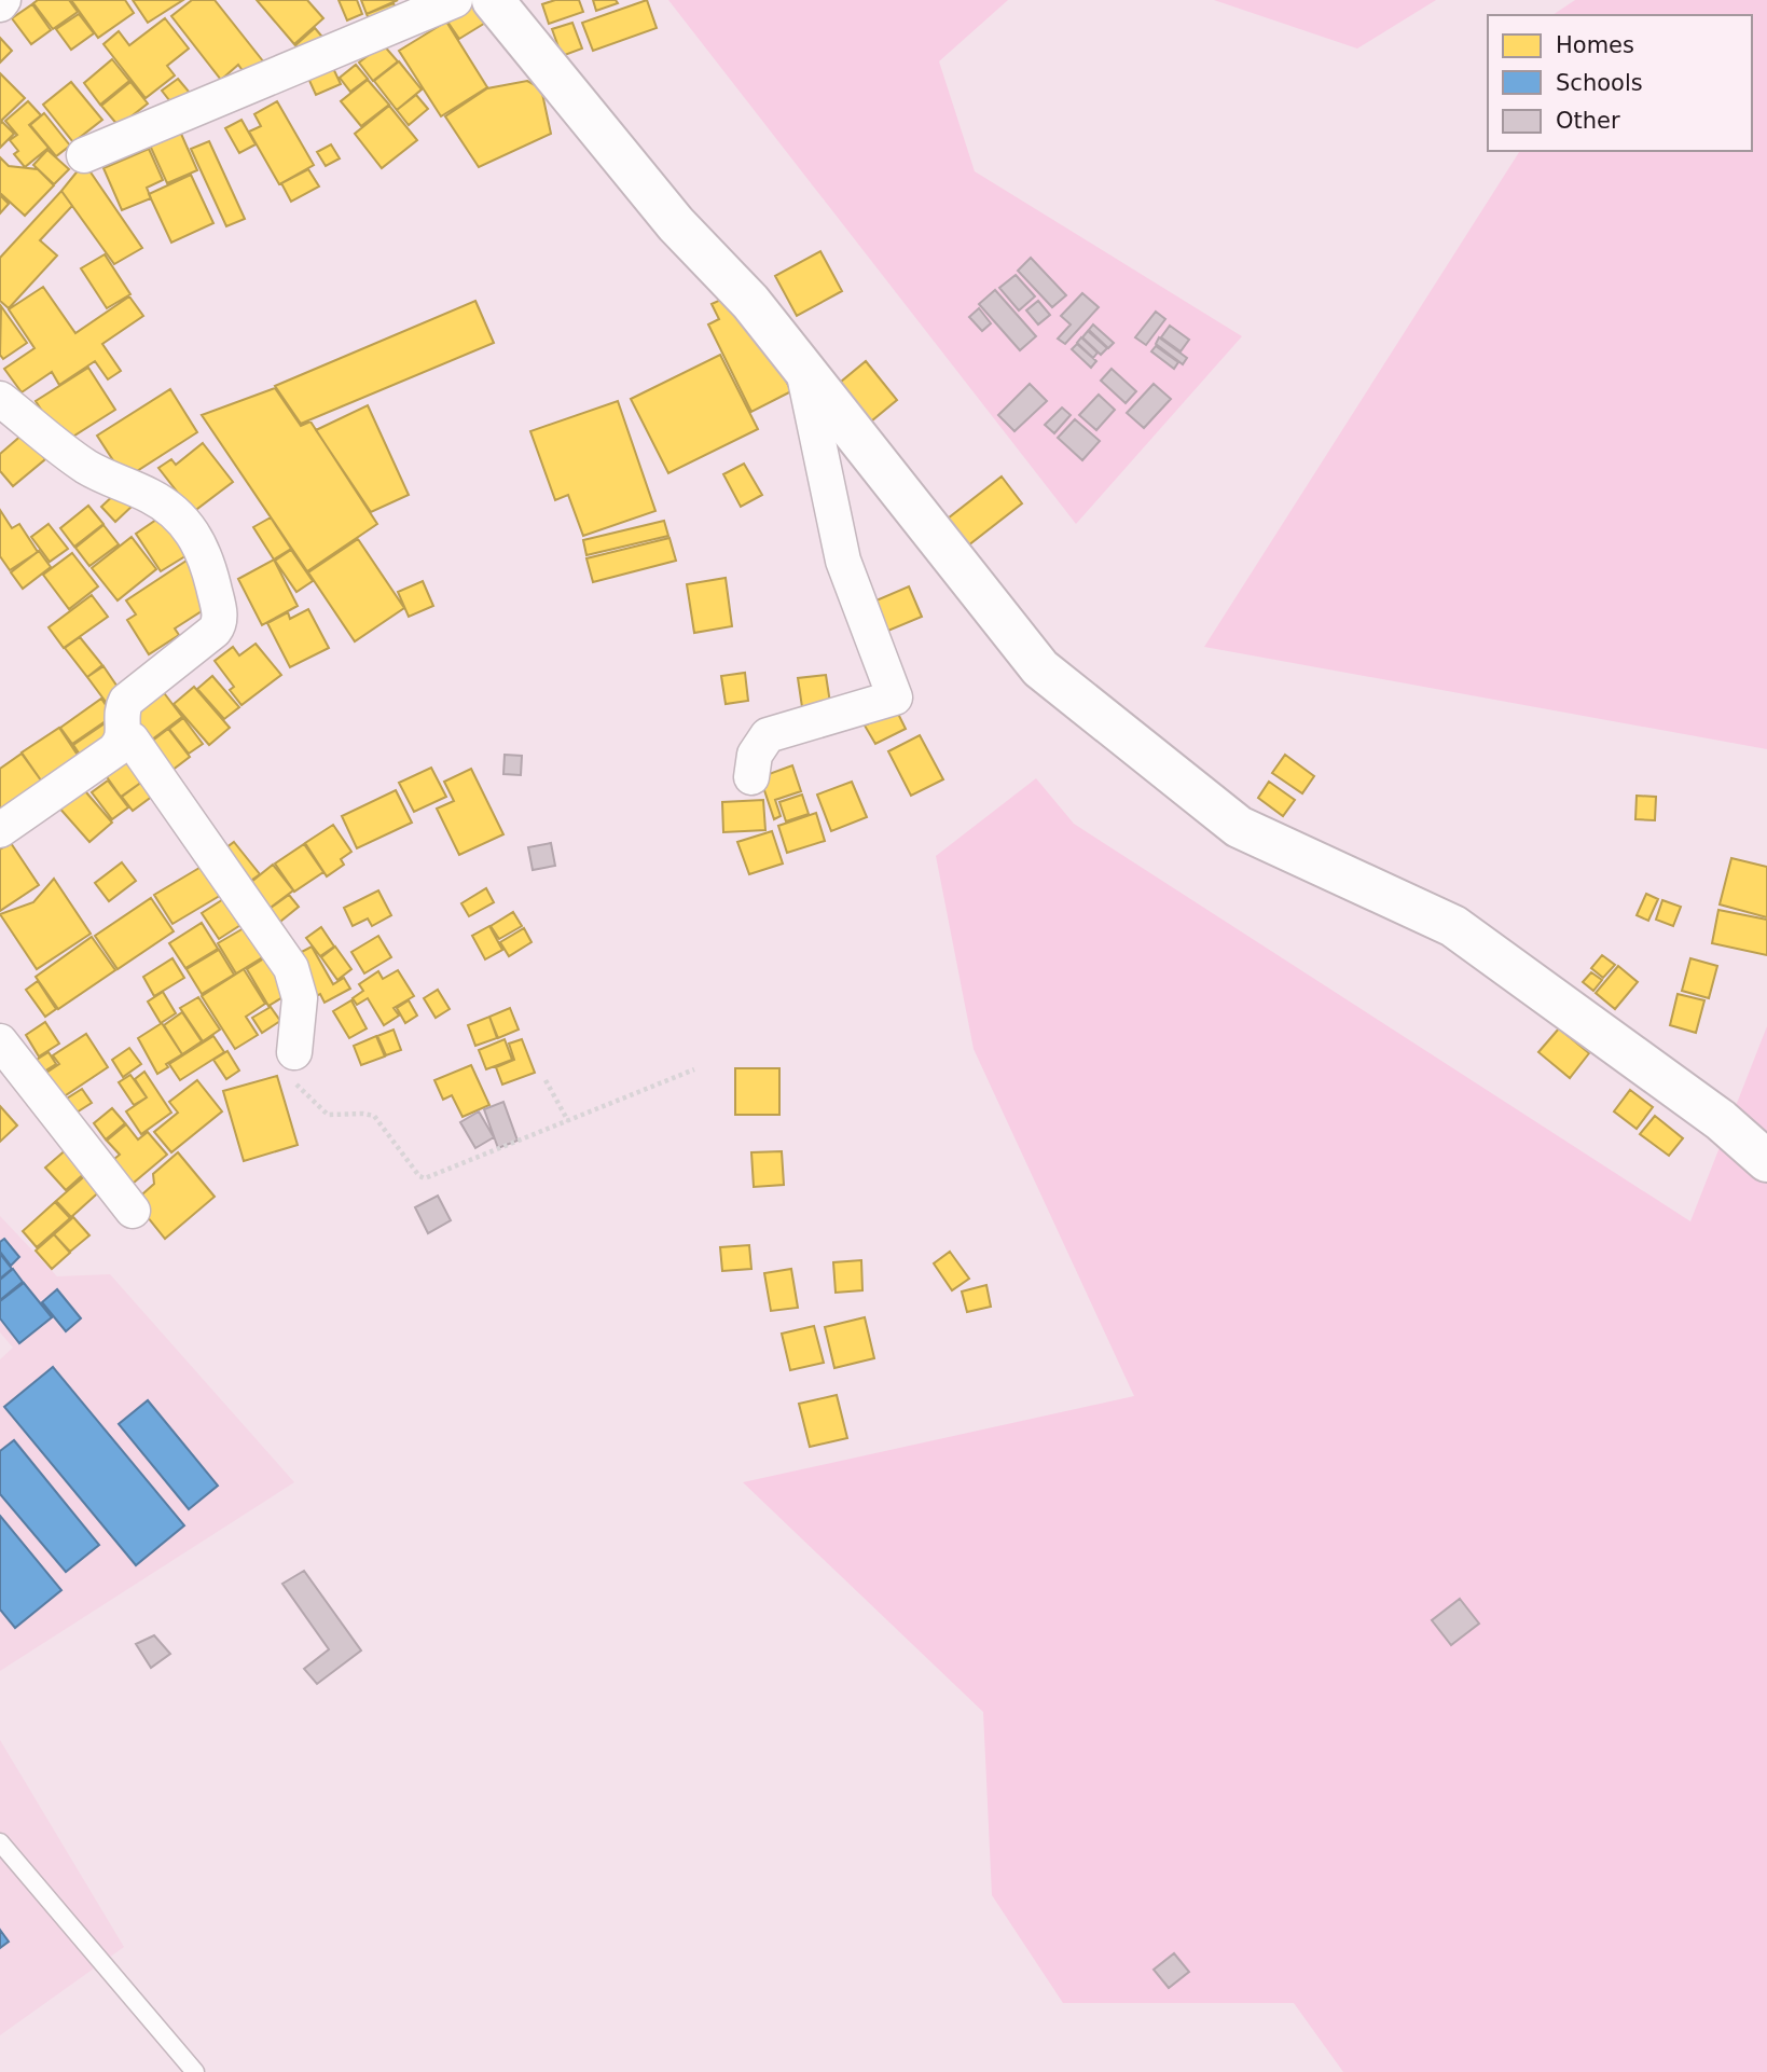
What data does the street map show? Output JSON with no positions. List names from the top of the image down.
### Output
{
  "legend": ["Homes", "Schools", "Other"]
}
